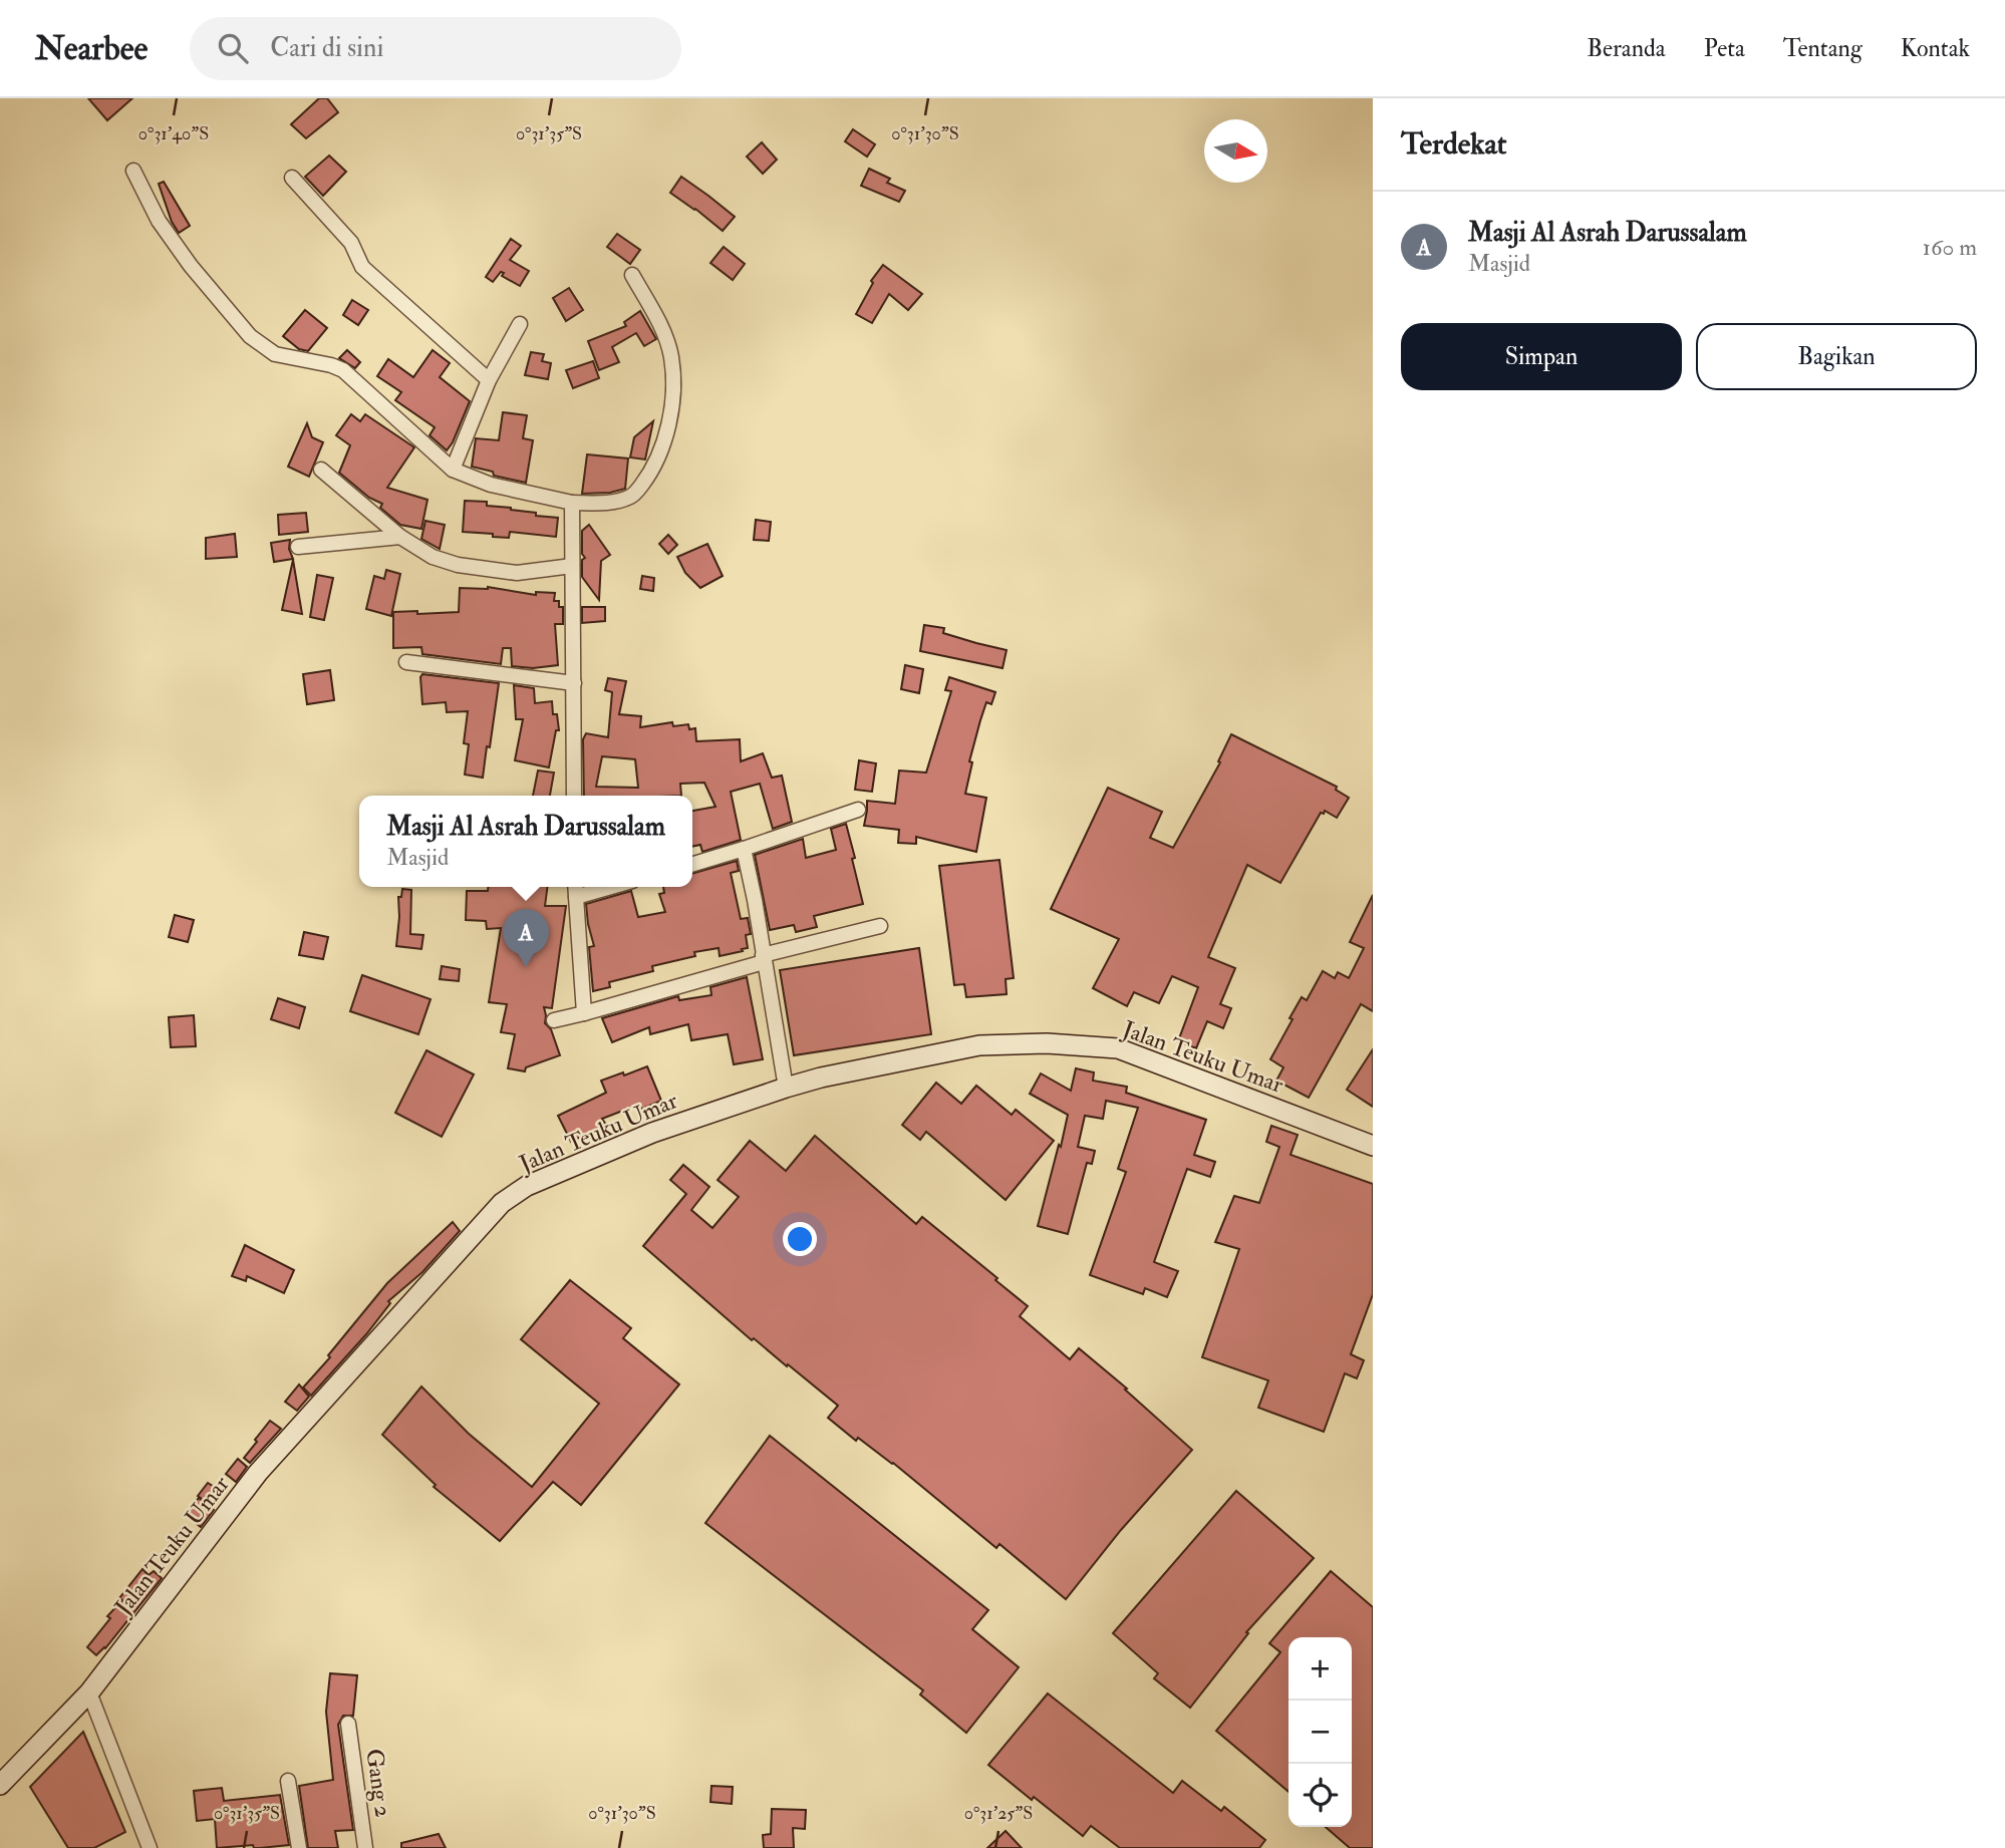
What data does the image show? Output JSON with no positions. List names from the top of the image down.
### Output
{
  "streets": {
    "main road": ["Jalan Teuku Umar"],
    "street": ["Gang 2"]
  },
  "north": "right",
  "page": {
    "header": "Nearbee",
    "search": "Cari di sini",
    "nav": [
      "Beranda",
      "Peta",
      "Tentang",
      "Kontak"
    ],
    "heading": "Terdekat",
    "list": [
      {
        "mark": "A",
        "name": "Masji Al Asrah Darussalam",
        "note": "Masjid",
        "value": "160 m"
      }
    ],
    "buttons": ["Simpan", "Bagikan"],
    "popup": ["Masji Al Asrah Darussalam", "Masjid"],
    "pins": "A",
    "map_buttons": ["+", "−"]
  },
  "coordinates": [
    "0°31'40\"S",
    "0°31'35\"S",
    "0°31'30\"S",
    "0°31'25\"S"
  ]
}
